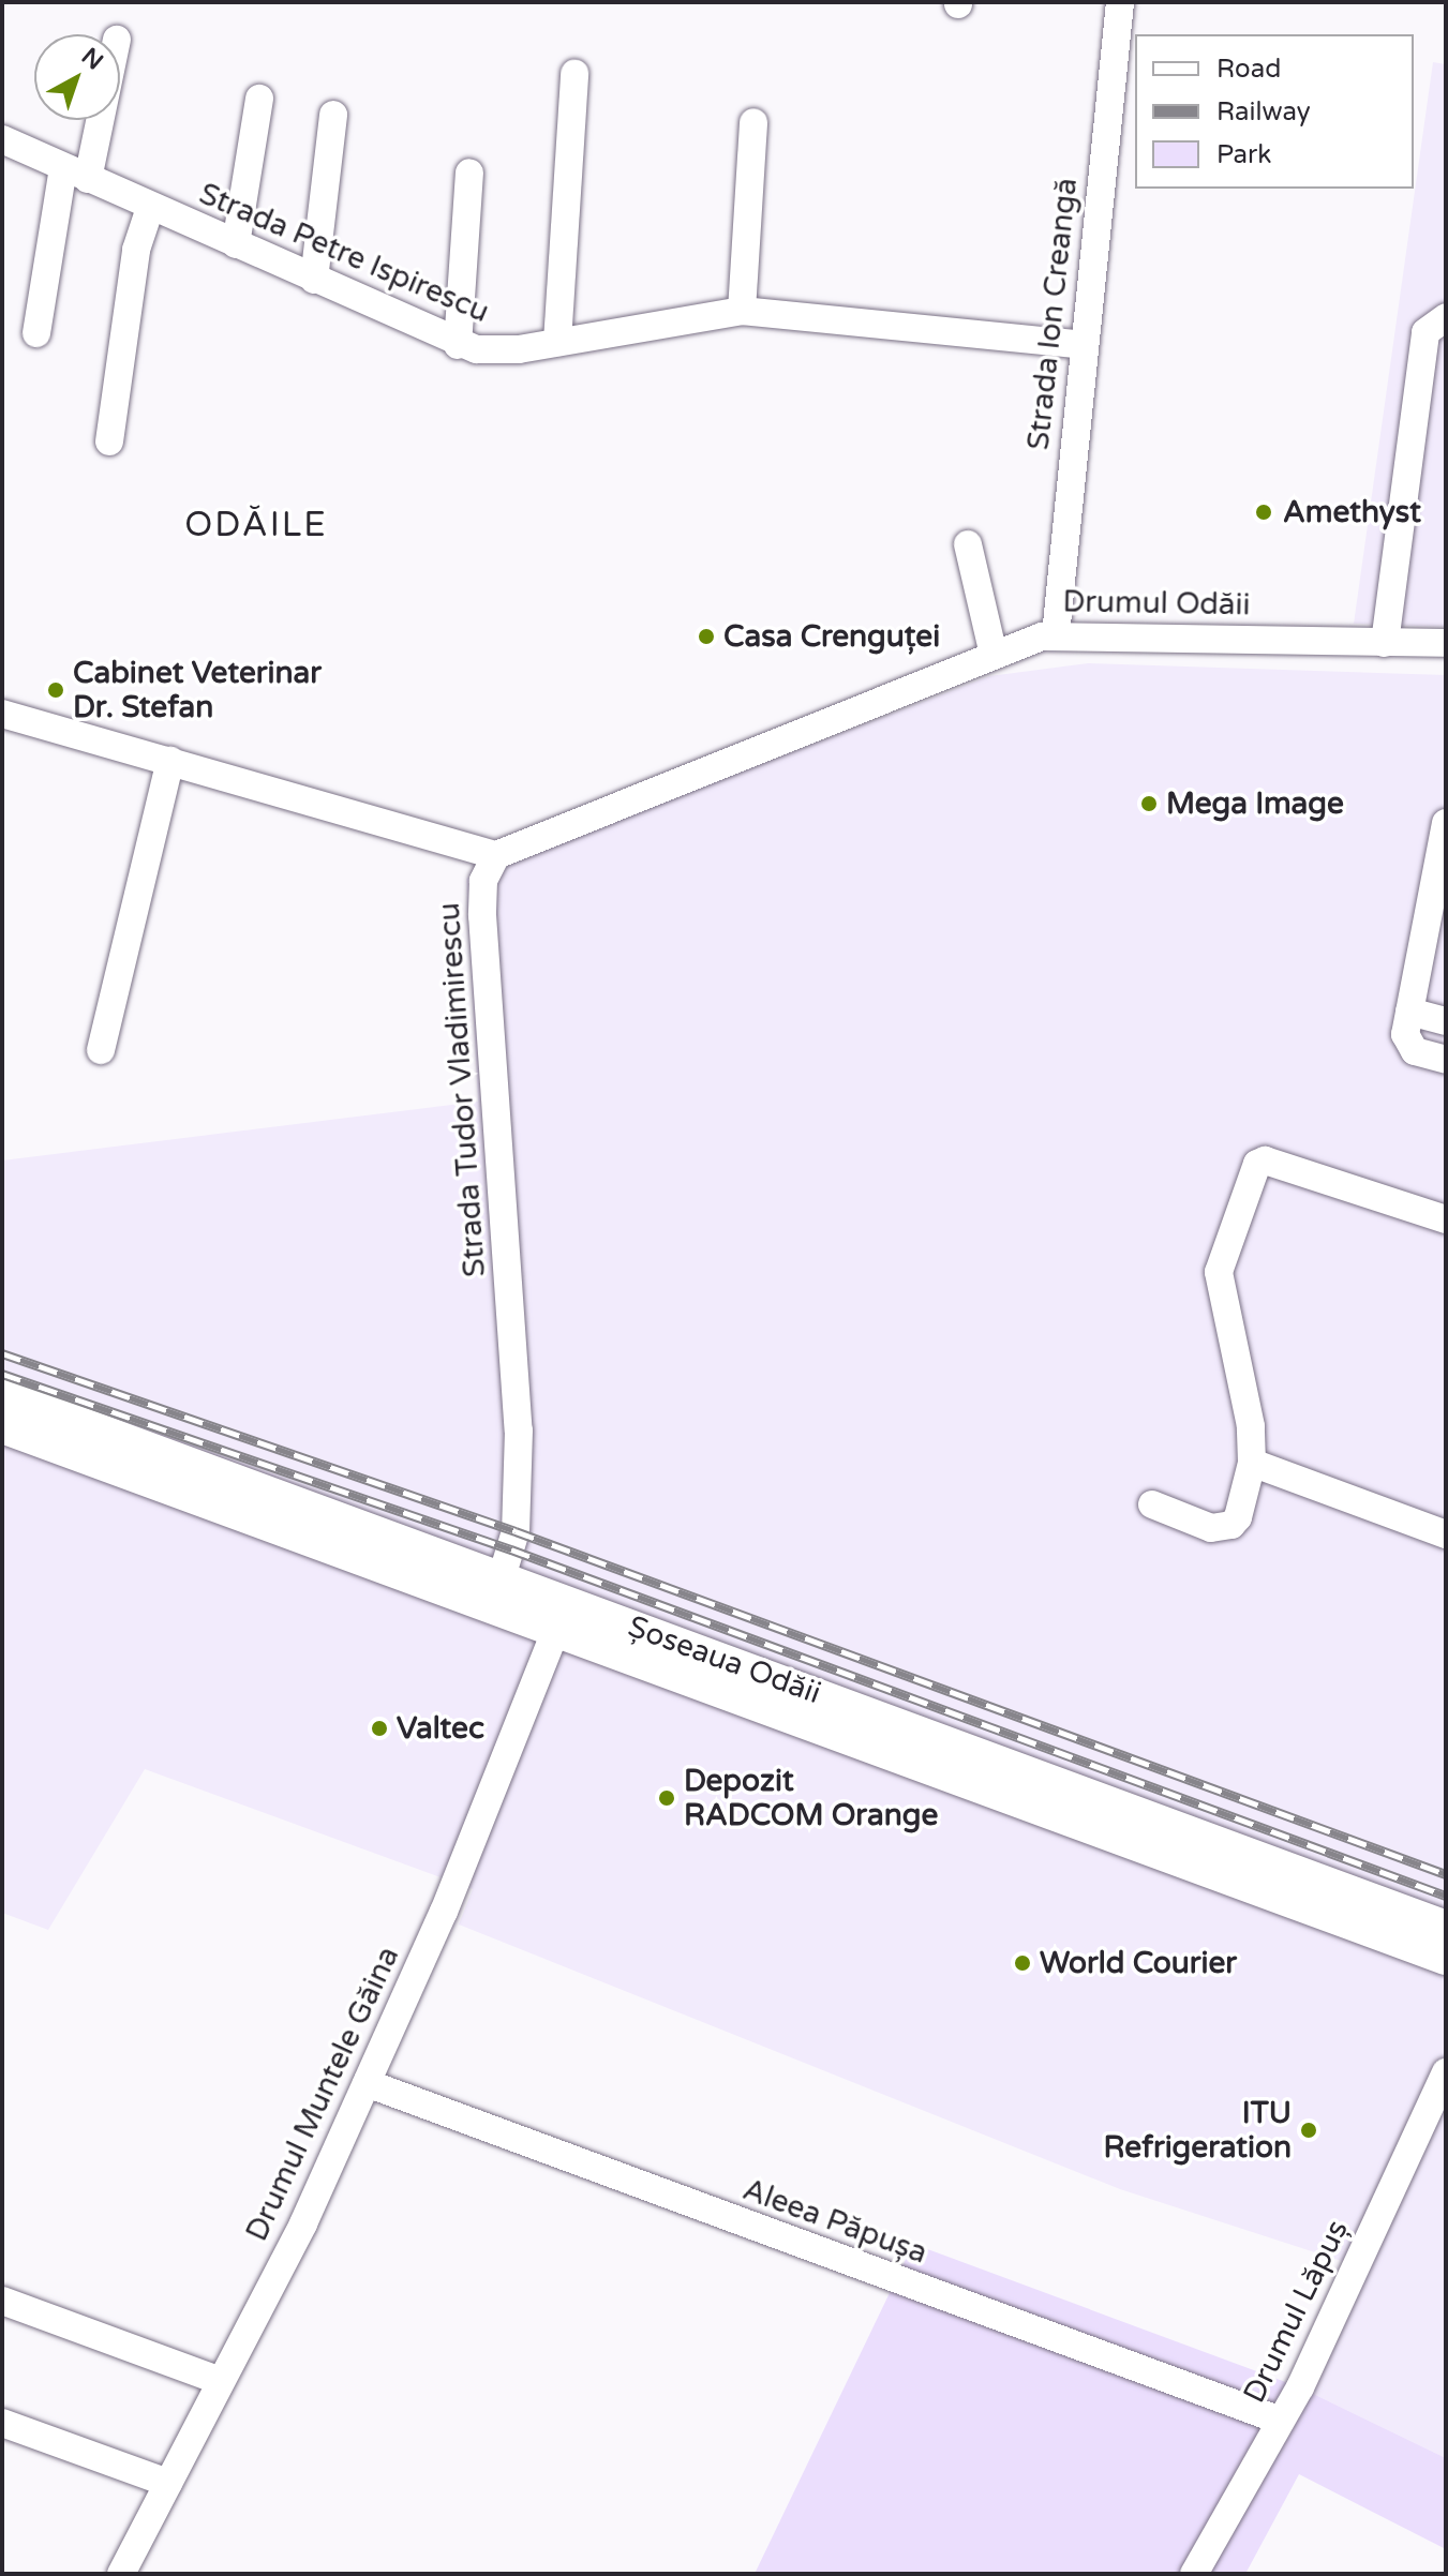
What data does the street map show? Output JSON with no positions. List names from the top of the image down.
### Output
{
  "streets": {
    "main road": ["Șoseaua Odăii"],
    "street": [
      "Strada Petre Ispirescu",
      "Strada Ion Creangă",
      "Drumul Odăii",
      "Strada Tudor Vladimirescu",
      "Drumul Muntele Găina",
      "Aleea Păpușa",
      "Drumul Lăpuș"
    ]
  },
  "crossings": [
    ["Strada Petre Ispirescu", "Strada Ion Creangă"],
    ["Strada Ion Creangă", "Drumul Odăii"],
    ["Drumul Odăii", "Strada Tudor Vladimirescu"],
    ["Strada Tudor Vladimirescu", "Șoseaua Odăii"],
    ["Șoseaua Odăii", "Drumul Muntele Găina"],
    ["Drumul Muntele Găina", "Aleea Păpușa"],
    ["Aleea Păpușa", "Drumul Lăpuș"]
  ],
  "districts": ["ODĂILE"],
  "places": [
    "Amethyst",
    "Casa Crenguței",
    "Cabinet Veterinar Dr. Stefan",
    "Mega Image",
    "Valtec",
    "Depozit RADCOM Orange",
    "World Courier",
    "ITU Refrigeration"
  ],
  "legend": ["Road", "Railway", "Park"],
  "north": "top right"
}
